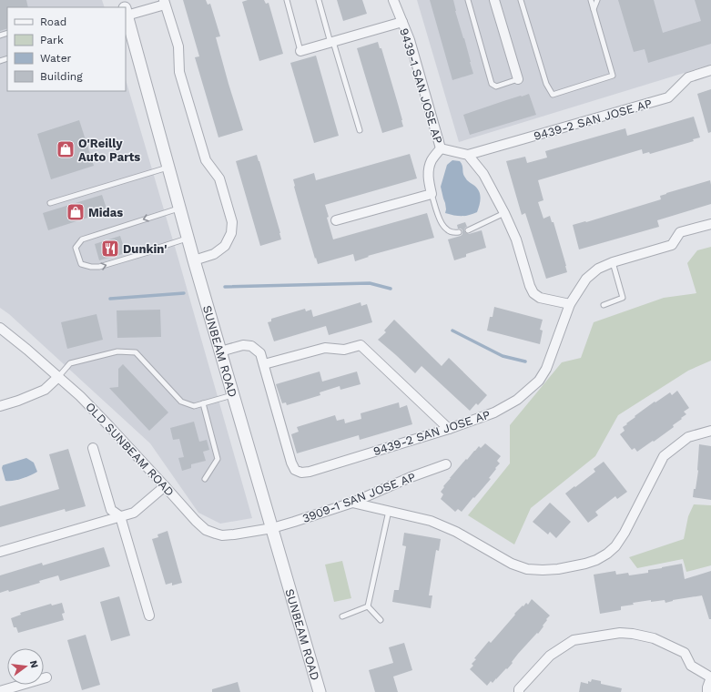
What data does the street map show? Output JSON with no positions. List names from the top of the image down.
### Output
{
  "streets": {
    "street": [
      "9439-1 SAN JOSE AP",
      "9439-2 SAN JOSE AP",
      "SUNBEAM ROAD",
      "OLD SUNBEAM ROAD",
      "3909-1 SAN JOSE AP"
    ]
  },
  "crossings": [
    ["9439-1 SAN JOSE AP", "9439-2 SAN JOSE AP"],
    ["9439-2 SAN JOSE AP", "SUNBEAM ROAD"],
    ["SUNBEAM ROAD", "OLD SUNBEAM ROAD"],
    ["SUNBEAM ROAD", "3909-1 SAN JOSE AP"],
    ["OLD SUNBEAM ROAD", "3909-1 SAN JOSE AP"]
  ],
  "places": {
    "shop": ["O'Reilly Auto Parts", "Midas"],
    "restaurant": ["Dunkin'"]
  },
  "legend": [
    "Road",
    "Park",
    "Water",
    "Building"
  ],
  "north": "right"
}
